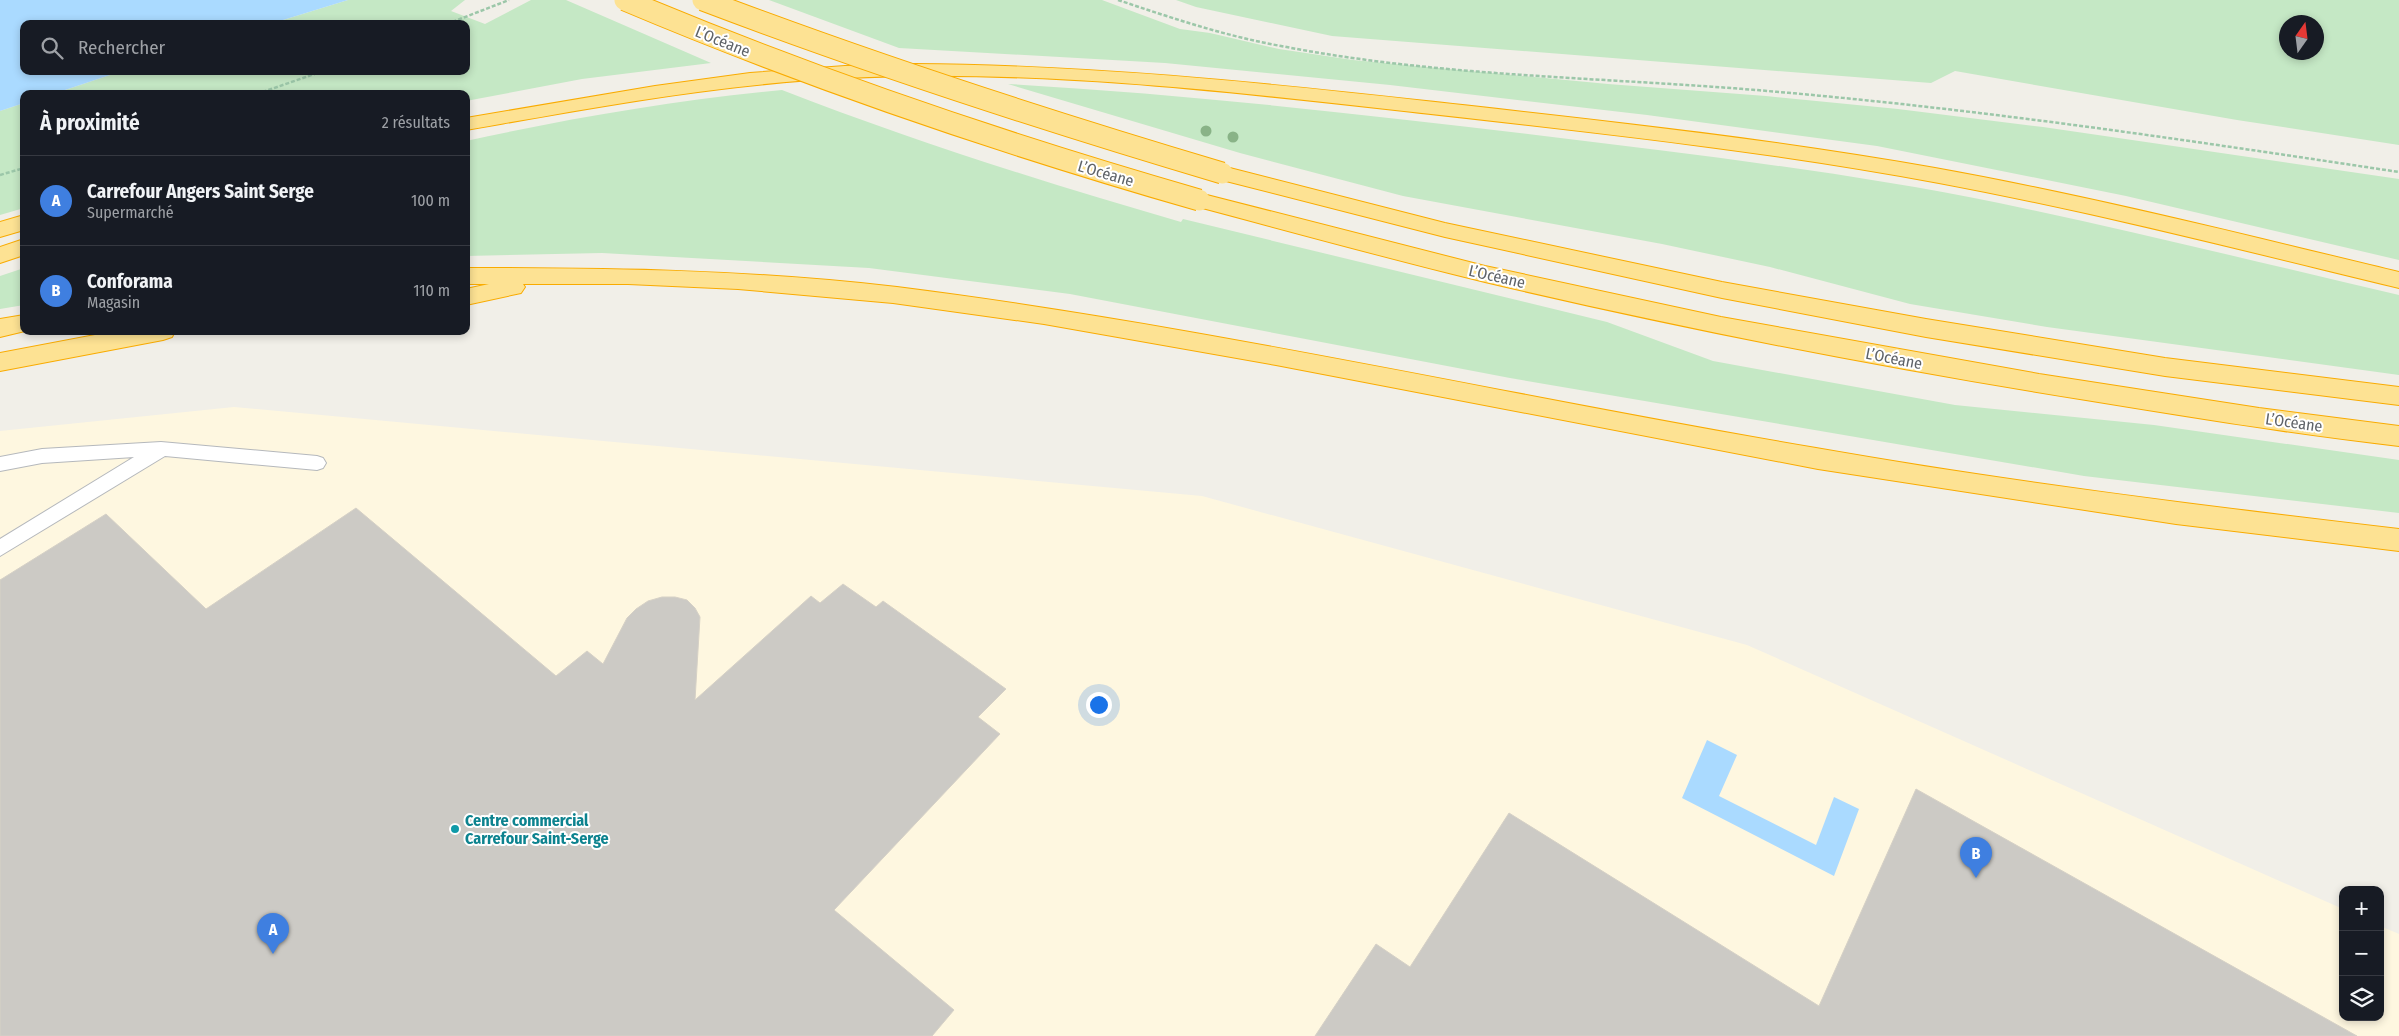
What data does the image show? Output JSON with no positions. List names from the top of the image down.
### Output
{
  "streets": {
    "highway": ["L’Océane"]
  },
  "places": ["Centre commercial Carrefour Saint-Serge"],
  "north": "top",
  "page": {
    "search": "Rechercher",
    "heading": ["À proximité", "2 résultats"],
    "list": [
      {
        "mark": "A",
        "name": "Carrefour Angers Saint Serge",
        "note": "Supermarché",
        "value": "100 m"
      },
      {
        "mark": "B",
        "name": "Conforama",
        "note": "Magasin",
        "value": "110 m"
      }
    ],
    "pins": ["B", "A"],
    "map_buttons": ["+", "−"]
  }
}
